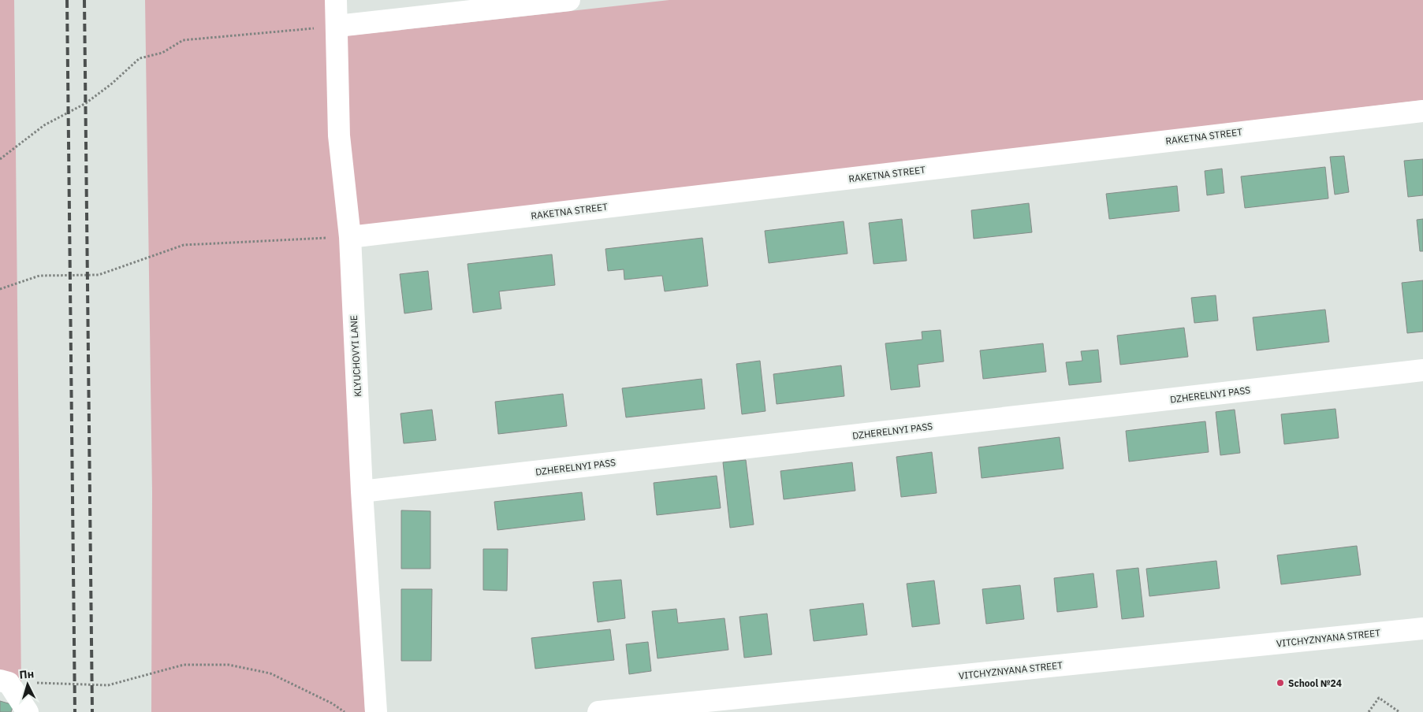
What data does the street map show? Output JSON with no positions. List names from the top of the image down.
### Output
{
  "streets": {
    "street": [
      "RAKETNA STREET",
      "KLYUCHOVYI LANE",
      "DZHERELNYI PASS",
      "VITCHYZNYANA STREET"
    ]
  },
  "crossings": [
    ["RAKETNA STREET", "KLYUCHOVYI LANE"],
    ["KLYUCHOVYI LANE", "DZHERELNYI PASS"]
  ],
  "places": ["School №24"],
  "north": "top"
}
